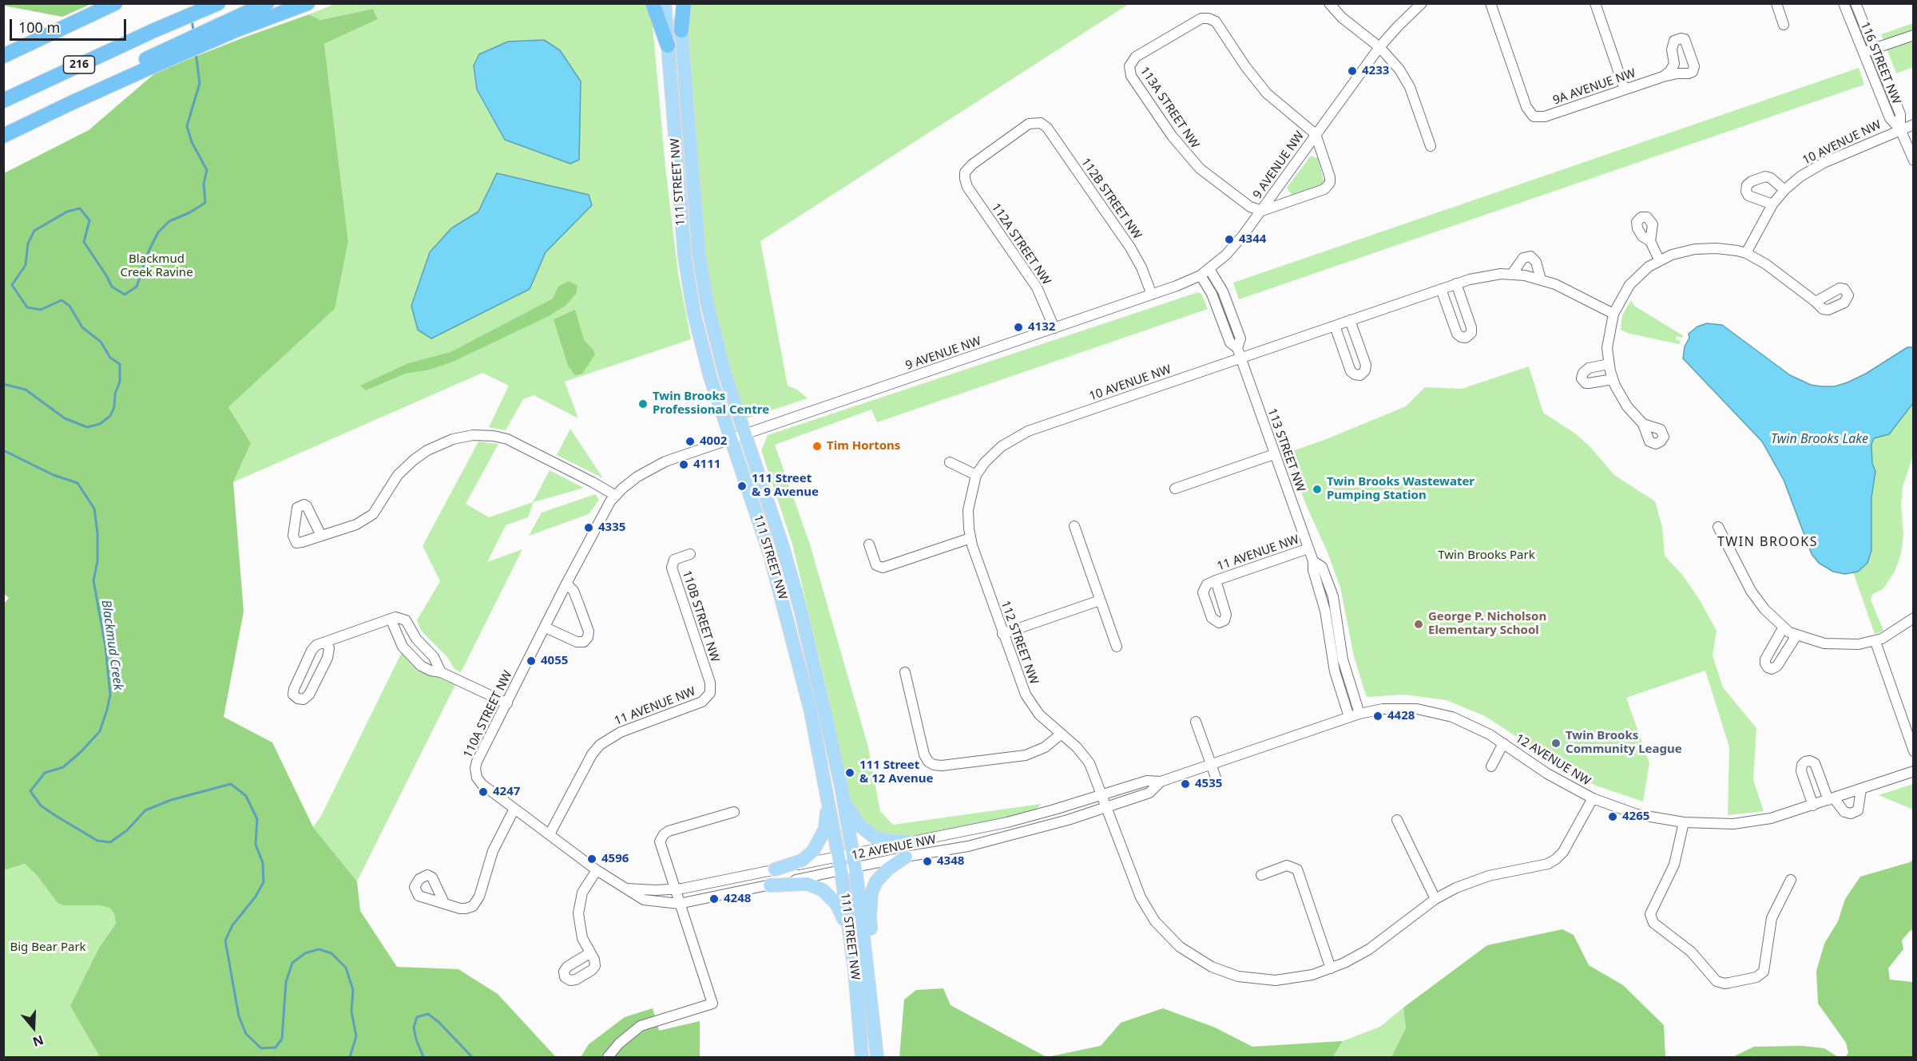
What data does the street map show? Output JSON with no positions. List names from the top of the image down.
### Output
{
  "streets": {
    "highway": ["216"],
    "main road": ["111 STREET NW"],
    "street": [
      "116 STREET NW",
      "9A AVENUE NW",
      "113A STREET NW",
      "10 AVENUE NW",
      "9 AVENUE NW",
      "112B STREET NW",
      "112A STREET NW",
      "113 STREET NW",
      "11 AVENUE NW",
      "110B STREET NW",
      "112 STREET NW",
      "110A STREET NW",
      "12 AVENUE NW"
    ]
  },
  "crossings": [
    ["116 STREET NW", "10 AVENUE NW"],
    ["113A STREET NW", "9 AVENUE NW"],
    ["10 AVENUE NW", "113 STREET NW"],
    ["10 AVENUE NW", "112 STREET NW"],
    ["9 AVENUE NW", "111 STREET NW"],
    ["9 AVENUE NW", "112B STREET NW"],
    ["9 AVENUE NW", "112A STREET NW"],
    ["9 AVENUE NW", "113 STREET NW"],
    ["9 AVENUE NW", "110A STREET NW"],
    ["111 STREET NW", "12 AVENUE NW"],
    ["112B STREET NW", "112A STREET NW"],
    ["113 STREET NW", "11 AVENUE NW"],
    ["113 STREET NW", "12 AVENUE NW"],
    ["11 AVENUE NW", "110B STREET NW"],
    ["11 AVENUE NW", "110A STREET NW"],
    ["112 STREET NW", "12 AVENUE NW"],
    ["110A STREET NW", "12 AVENUE NW"]
  ],
  "districts": ["TWIN BROOKS"],
  "water": ["Twin Brooks Lake", "Blackmud Creek"],
  "parks": ["Blackmud Creek Ravine", "Twin Brooks Park", "Big Bear Park"],
  "places": [
    "4233",
    "4344",
    "4132",
    "Twin Brooks Professional Centre",
    "4002",
    "Tim Hortons",
    "4111",
    "111 Street & 9 Avenue",
    "Twin Brooks Wastewater Pumping Station",
    "4335",
    "George P. Nicholson Elementary School",
    "4055",
    "4428",
    "Twin Brooks Community League",
    "111 Street & 12 Avenue",
    "4535",
    "4247",
    "4265",
    "4596",
    "4348",
    "4248"
  ],
  "scale_bar": "100 m",
  "north": "bottom"
}
